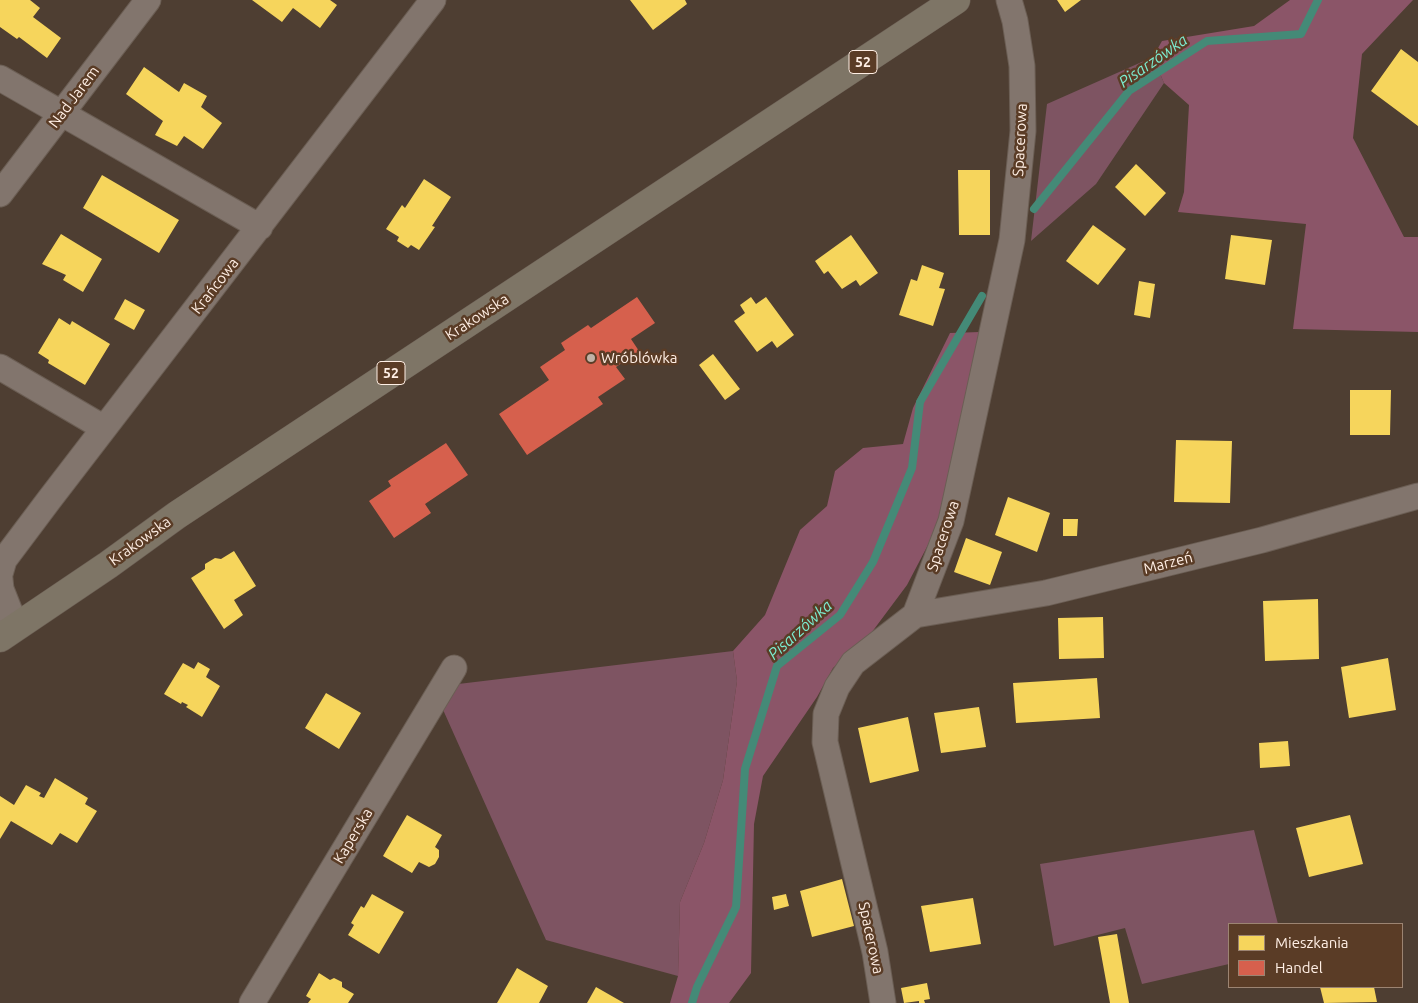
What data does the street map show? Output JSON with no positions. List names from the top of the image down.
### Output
{
  "streets": {
    "main road": ["52", "Krakowska"],
    "street": [
      "Nad Jarem",
      "Spacerowa",
      "Krańcowa",
      "Marzeń",
      "Kaperska"
    ]
  },
  "crossings": [
    ["Spacerowa", "Marzeń"]
  ],
  "water": ["Pisarzówka"],
  "places": ["Wróblówka"],
  "legend": ["Mieszkania", "Handel"]
}
